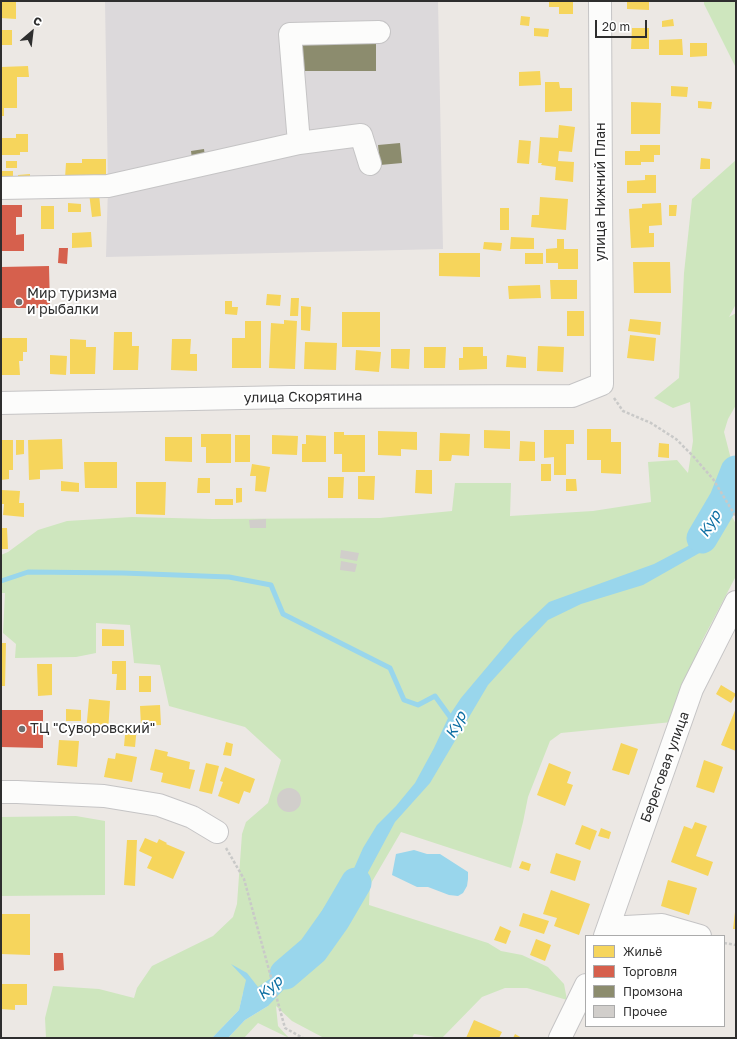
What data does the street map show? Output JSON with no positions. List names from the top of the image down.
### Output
{
  "streets": {
    "street": ["улица Нижний План", "улица Скорятина", "Береговая улица"]
  },
  "crossings": [
    ["улица Нижний План", "улица Скорятина"]
  ],
  "water": ["Кур"],
  "places": ["Мир туризма и рыбалки", "ТЦ \"Суворовский\""],
  "legend": [
    "Жильё",
    "Торговля",
    "Промзона",
    "Прочее"
  ],
  "scale_bar": "20 m",
  "north": "top right"
}
